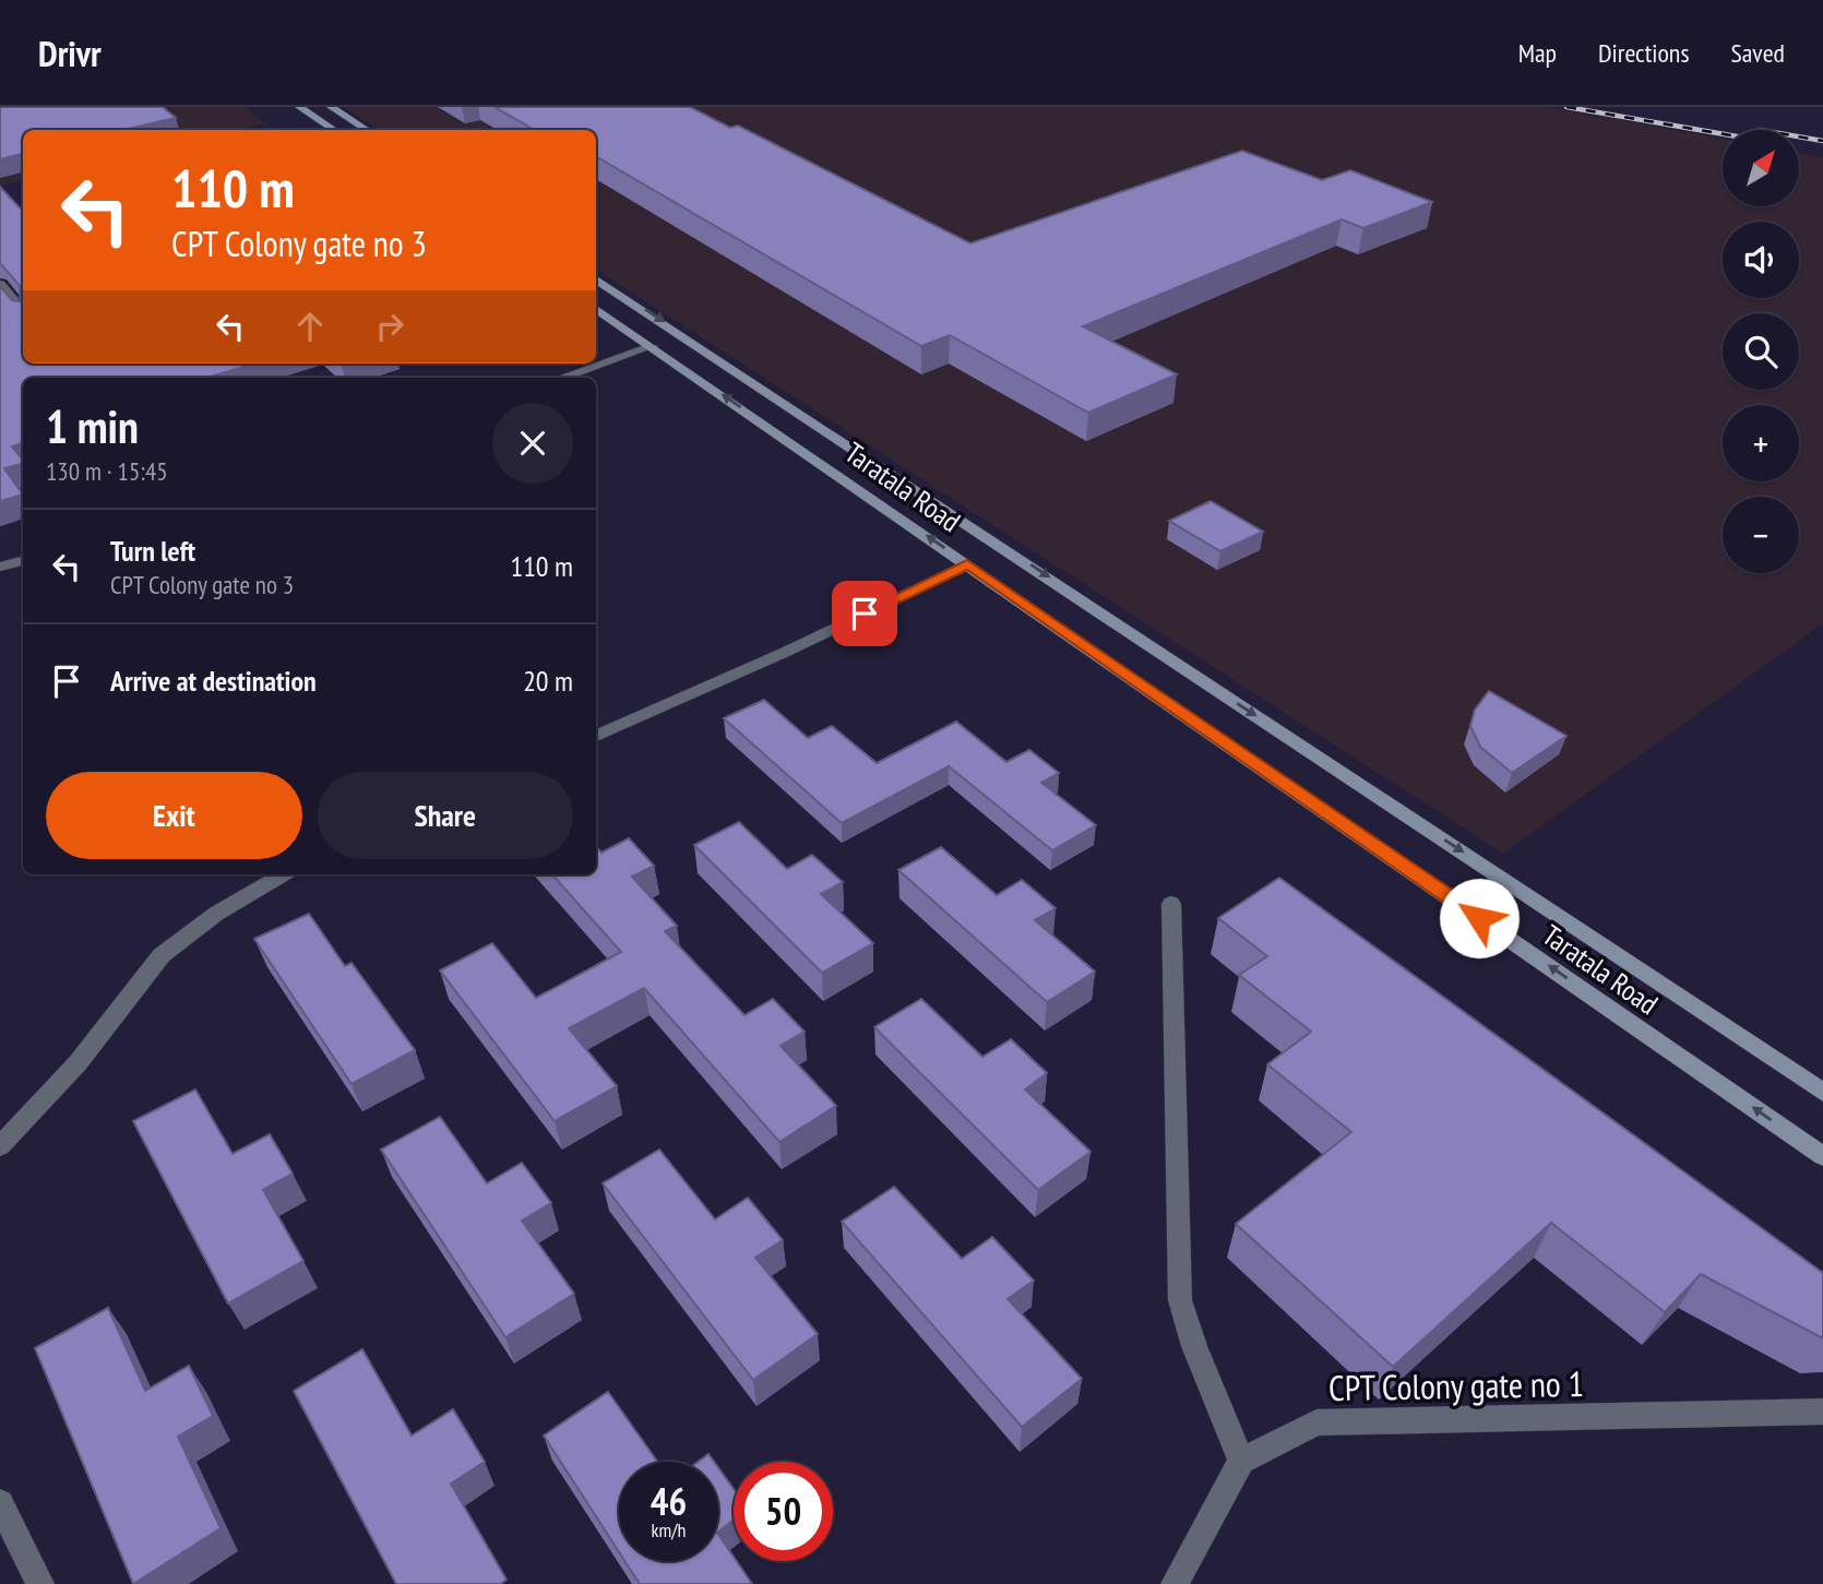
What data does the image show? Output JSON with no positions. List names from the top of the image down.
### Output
{
  "streets": {
    "main road": ["Taratala Road"],
    "street": ["CPT Colony gate no 1"]
  },
  "north": "top right",
  "page": {
    "header": "Drivr",
    "nav": ["Map", "Directions", "Saved"],
    "map_buttons": ["+", "−"],
    "turn": ["110 m", "CPT Colony gate no 3"],
    "heading": ["1 min", "130 m · 15:45"],
    "list": [
      {
        "name": "Turn left",
        "note": "CPT Colony gate no 3",
        "value": "110 m"
      },
      {
        "name": "Arrive at destination",
        "value": "20 m"
      }
    ],
    "buttons": ["Exit", "Share"],
    "speed": "46 km/h",
    "limit": "50"
  }
}
